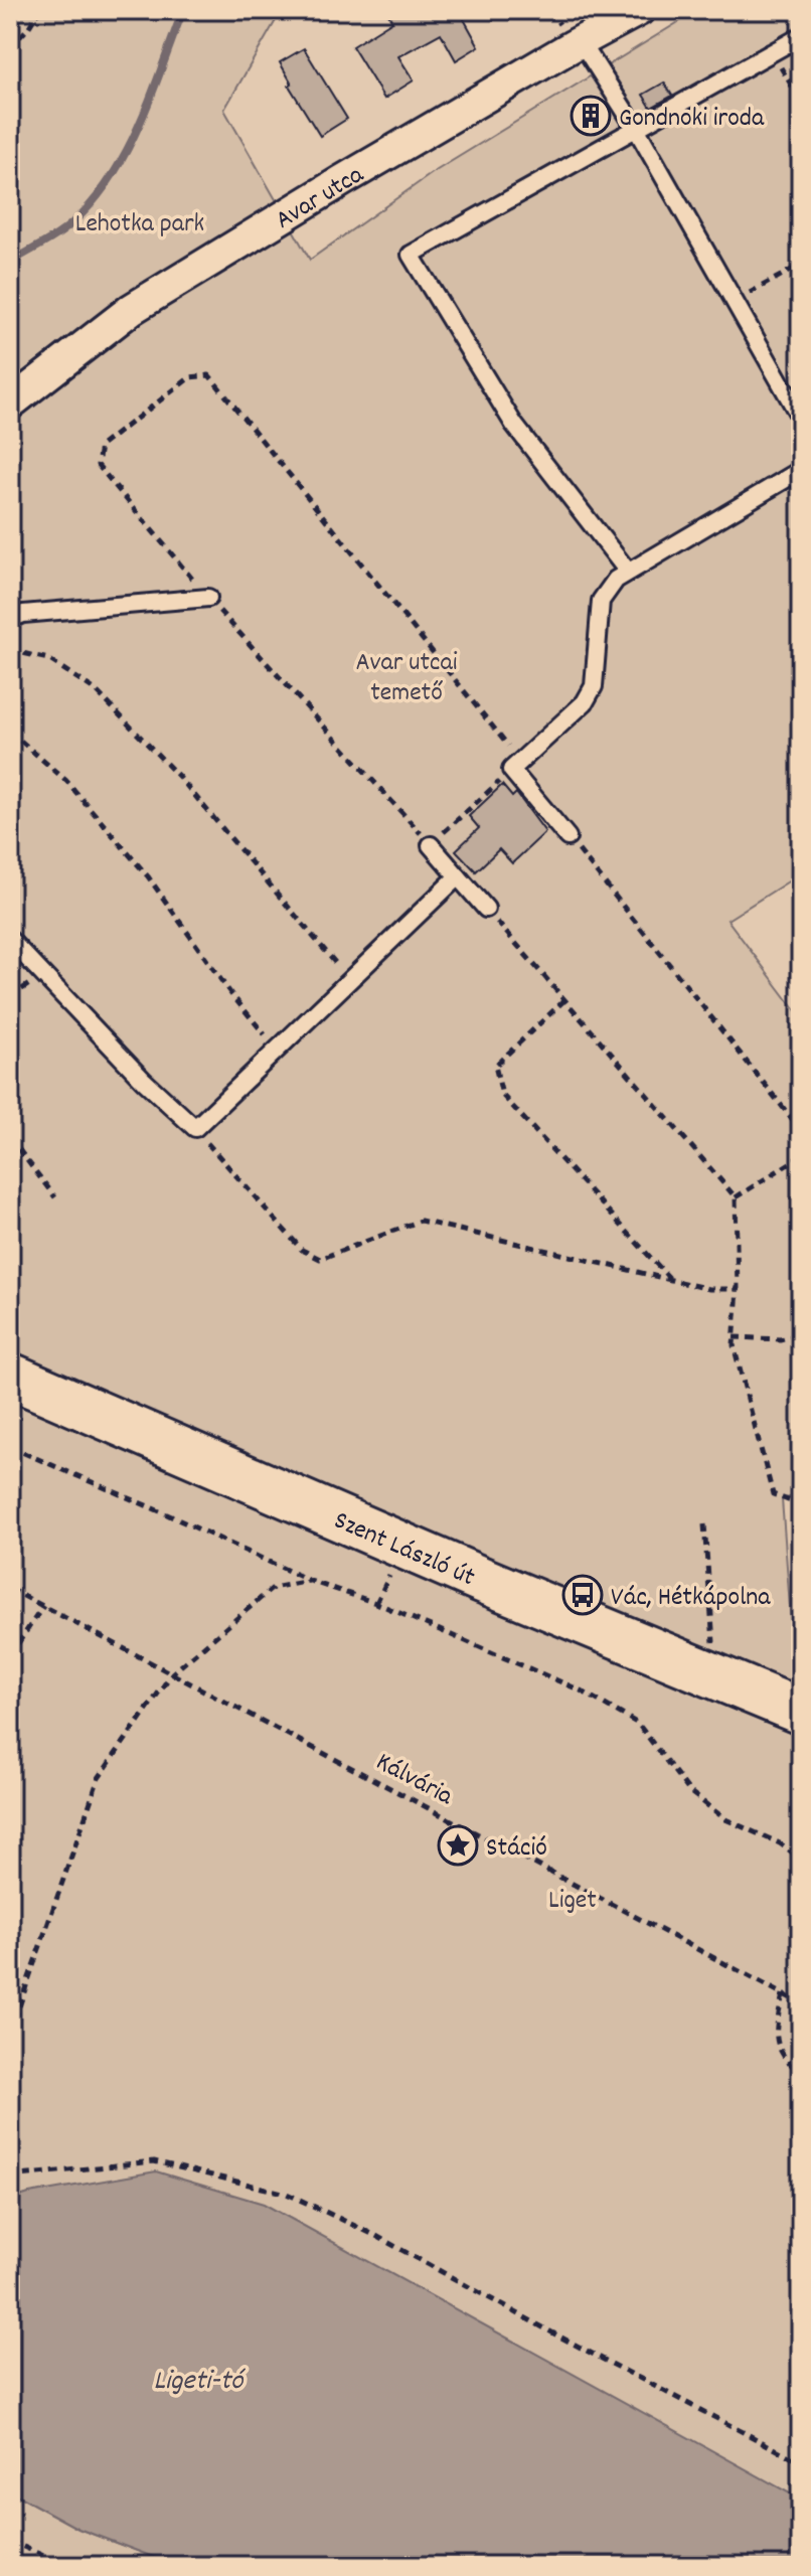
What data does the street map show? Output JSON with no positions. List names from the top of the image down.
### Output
{
  "streets": {
    "main road": ["Szent László út"],
    "street": ["Avar utca"],
    "path": ["Kálvária"]
  },
  "water": ["Ligeti-tó"],
  "parks": ["Lehotka park", "Avar utcai temető", "Liget"],
  "places": {
    "building": ["Gondnoki iroda"],
    "bus stop": ["Vác, Hétkápolna"],
    "place": ["Stáció"]
  }
}
